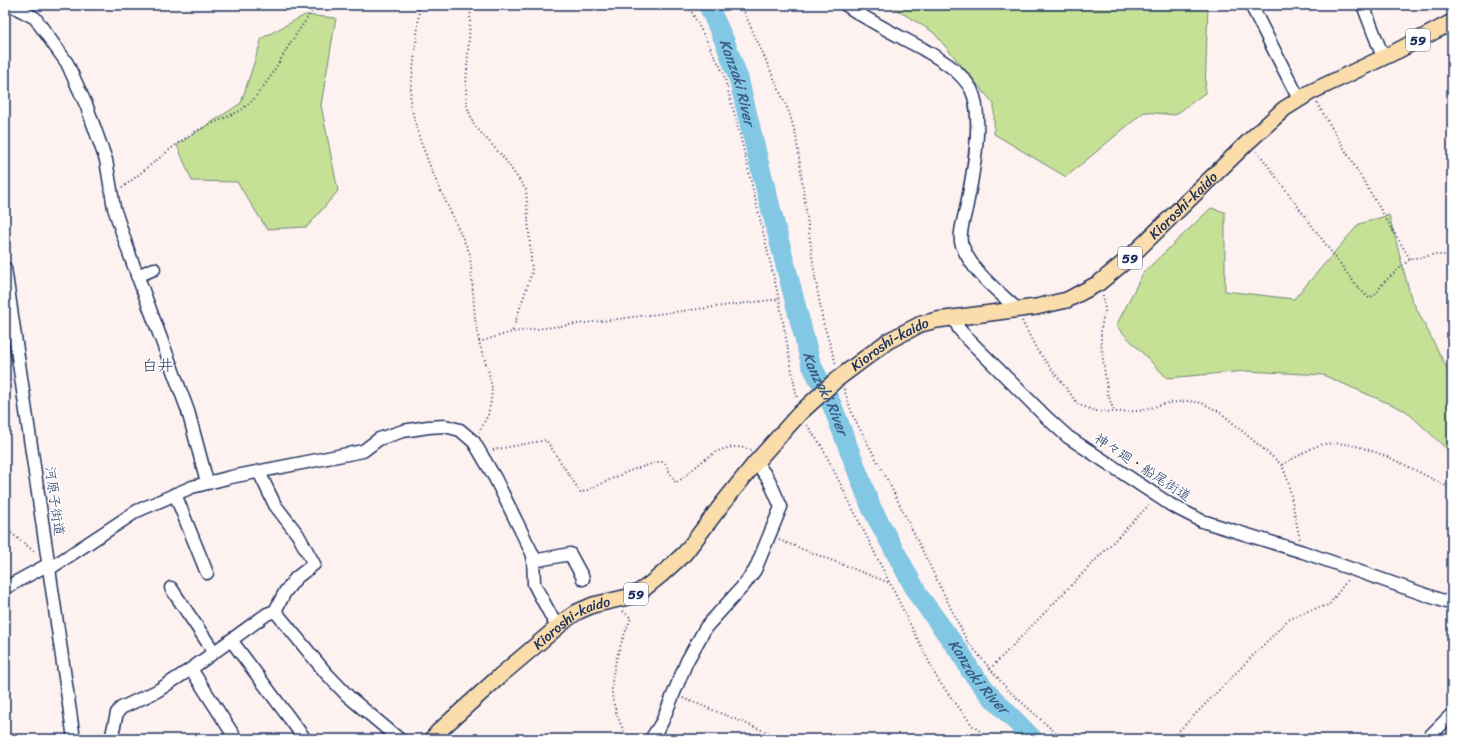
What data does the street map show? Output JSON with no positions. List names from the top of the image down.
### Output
{
  "streets": {
    "main road": ["59", "Kioroshi-kaido"],
    "street": ["神々廻・船尾街道", "河原子街道"]
  },
  "crossings": [
    ["59", "Kioroshi-kaido"],
    ["Kioroshi-kaido", "神々廻・船尾街道"]
  ],
  "districts": ["白井"],
  "water": ["Kanzaki River"]
}
